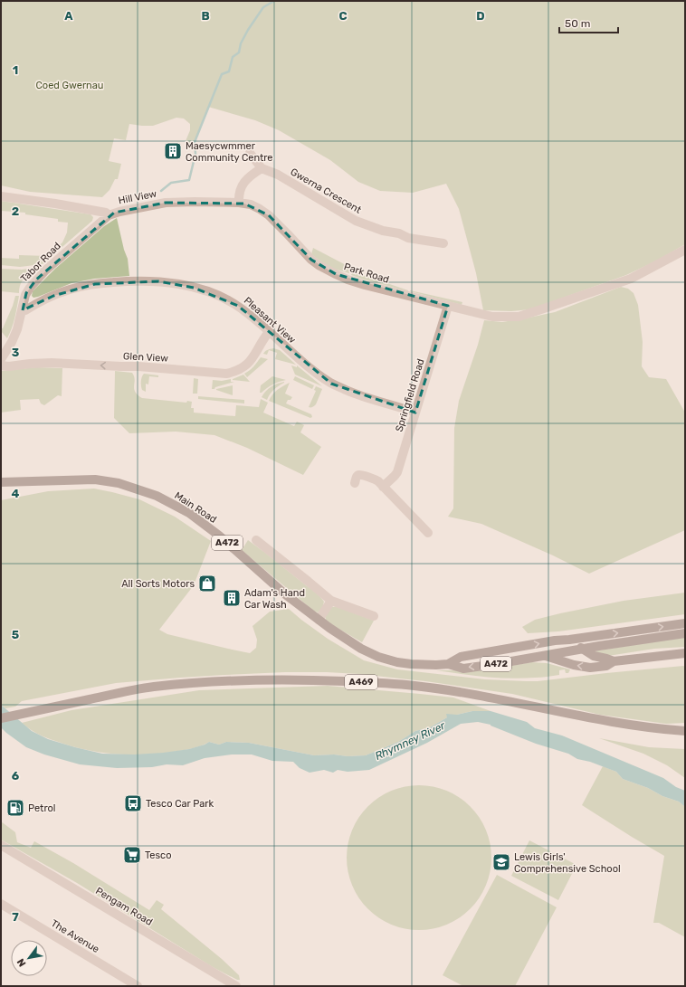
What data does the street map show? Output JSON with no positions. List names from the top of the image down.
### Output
{
  "streets": {
    "main road": ["Main Road", "A472", "A469"],
    "street": [
      "Gwerna Crescent",
      "Hill View",
      "Tabor Road",
      "Park Road",
      "Pleasant View",
      "Glen View",
      "Springfield Road",
      "Pengam Road",
      "The Avenue"
    ]
  },
  "crossings": [
    ["Hill View", "Tabor Road"],
    ["Hill View", "Park Road"],
    ["Tabor Road", "Pleasant View"],
    ["Park Road", "Springfield Road"],
    ["Pleasant View", "Glen View"],
    ["Pleasant View", "Springfield Road"],
    ["Main Road", "A472"]
  ],
  "one_way": ["Glen View"],
  "water": ["Rhymney River"],
  "parks": ["Coed Gwernau"],
  "places": {
    "building": ["Maesycwmmer Community Centre", "Adam's Hand Car Wash"],
    "shop": ["All Sorts Motors"],
    "bus stop": ["Tesco Car Park"],
    "fuel station": ["Petrol"],
    "supermarket": ["Tesco"],
    "school or university": ["Lewis Girls' Comprehensive School"]
  },
  "scale_bar": "50 m",
  "north": "bottom left",
  "grid": {
    "columns": [
      "A",
      "B",
      "C",
      "D"
    ],
    "rows": [
      "1",
      "2",
      "3",
      "4",
      "5",
      "6",
      "7"
    ]
  }
}
